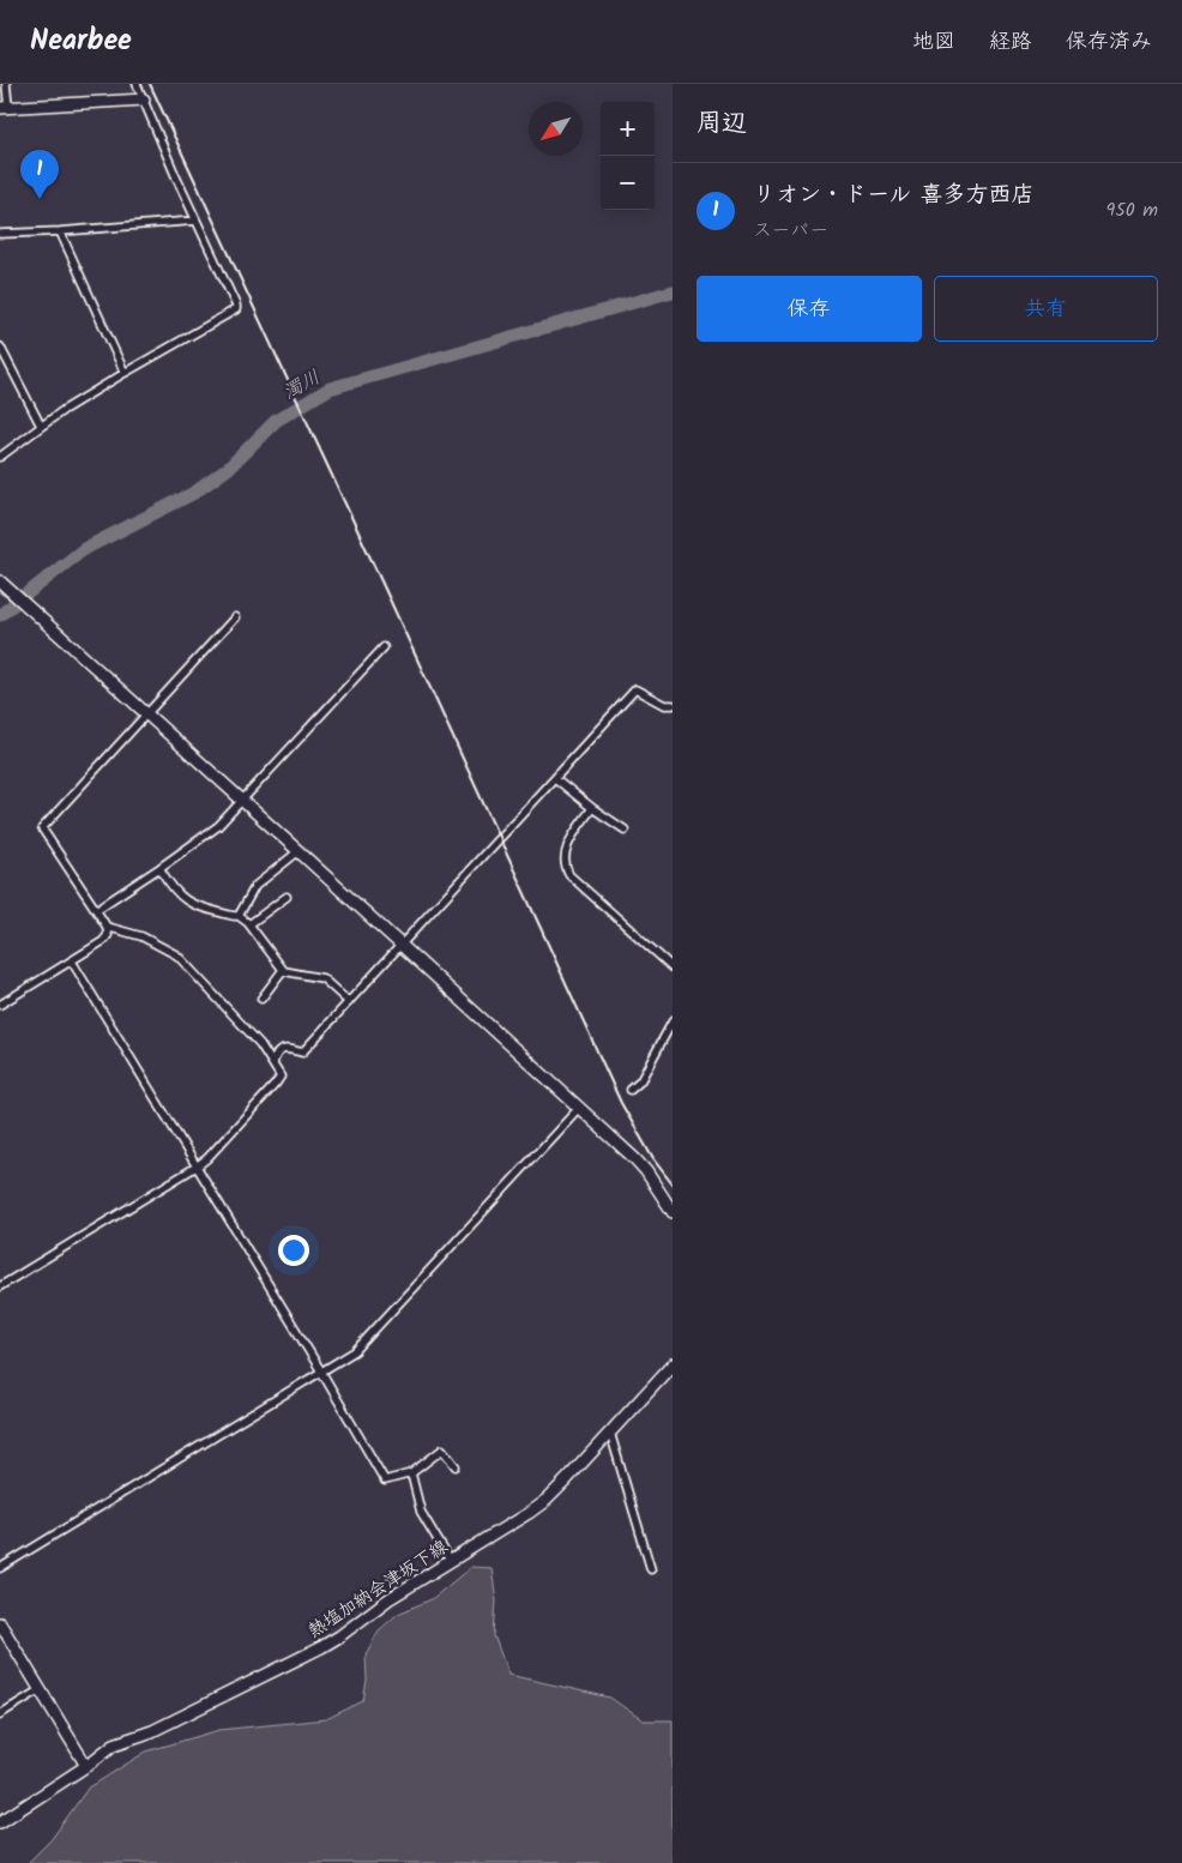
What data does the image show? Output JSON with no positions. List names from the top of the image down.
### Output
{
  "streets": {
    "street": ["熱塩加納会津坂下線"]
  },
  "water": ["濁川"],
  "north": "bottom left",
  "page": {
    "header": "Nearbee",
    "nav": ["地図", "経路", "保存済み"],
    "heading": "周辺",
    "map_buttons": ["+", "−"],
    "pins": "1",
    "list": [
      {
        "mark": "1",
        "name": "リオン・ドール 喜多方西店",
        "note": "スーパー",
        "value": "950 m"
      }
    ],
    "buttons": ["保存", "共有"]
  }
}
